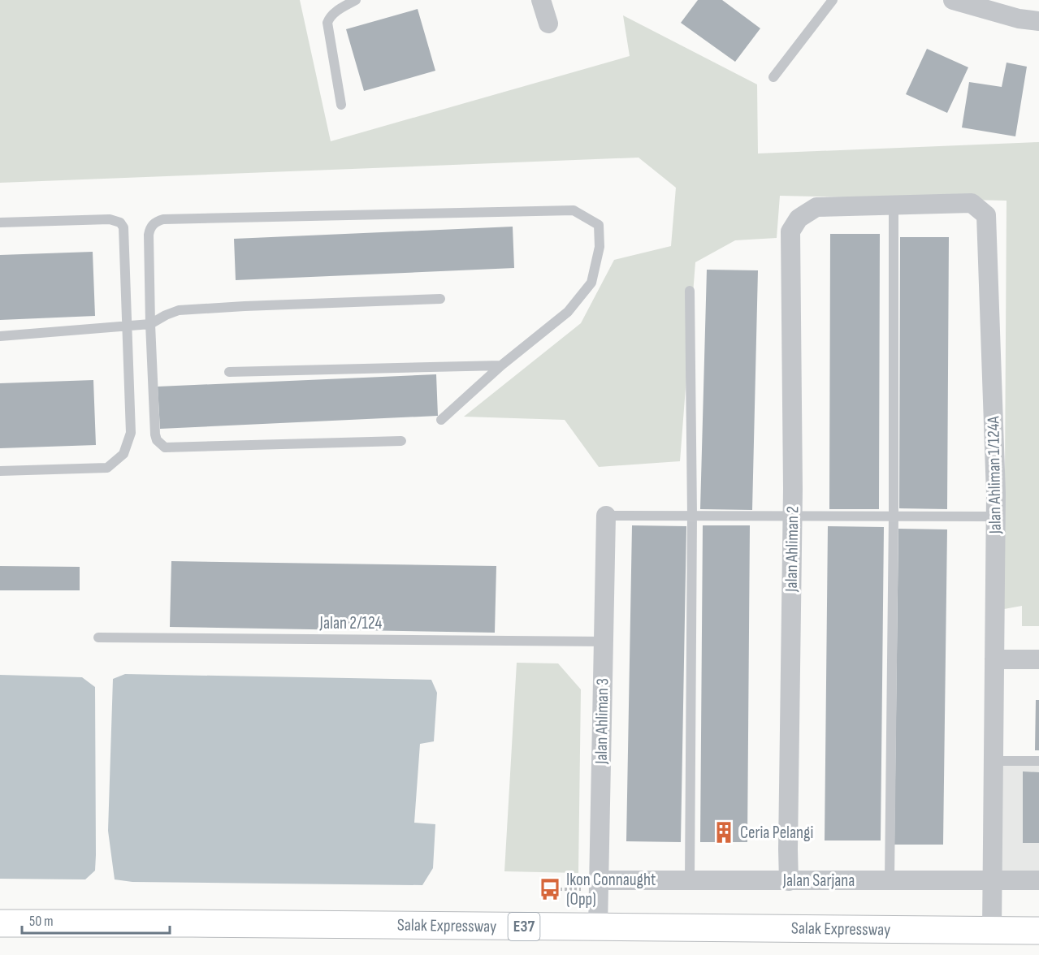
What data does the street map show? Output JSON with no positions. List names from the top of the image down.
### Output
{
  "streets": {
    "highway": ["Salak Expressway", "E37"],
    "street": [
      "Jalan Ahliman 1/124A",
      "Jalan Ahliman 2",
      "Jalan Ahliman 3",
      "Jalan Sarjana"
    ],
    "lane": ["Jalan 2/124"]
  },
  "crossings": [
    ["Jalan Ahliman 1/124A", "Jalan Ahliman 2"],
    ["Jalan Ahliman 1/124A", "Jalan Sarjana"],
    ["Jalan Ahliman 1/124A", "Salak Expressway"],
    ["Jalan Ahliman 2", "Jalan Sarjana"],
    ["Jalan 2/124", "Jalan Ahliman 3"],
    ["Jalan Ahliman 3", "Jalan Sarjana"],
    ["Jalan Ahliman 3", "Salak Expressway"]
  ],
  "places": {
    "building": ["Ceria Pelangi"],
    "bus stop": ["Ikon Connaught (Opp)"]
  },
  "scale_bar": "50 m"
}
